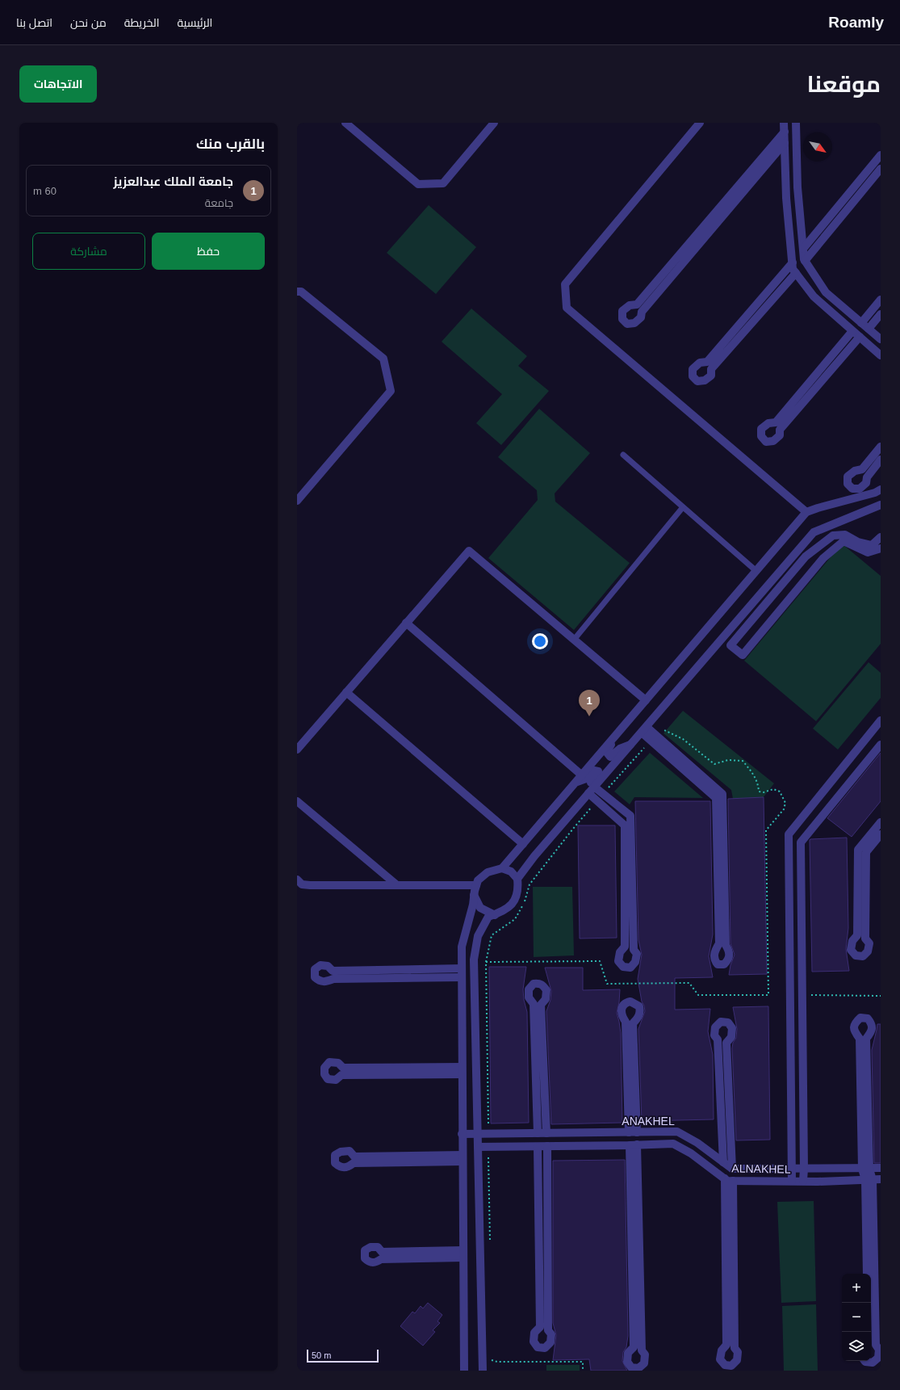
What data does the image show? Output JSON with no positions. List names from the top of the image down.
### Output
{
  "streets": {
    "street": ["ANAKHEL", "ALNAKHEL"]
  },
  "scale_bar": "50 m",
  "north": "bottom right",
  "page": {
    "header": "Roamly",
    "nav": [
      "الرئيسية",
      "الخريطة",
      "من نحن",
      "اتصل بنا"
    ],
    "title": "موقعنا",
    "buttons": [
      "الاتجاهات",
      ["حفظ", "مشاركة"]
    ],
    "heading": "بالقرب منك",
    "list": [
      {
        "mark": "1",
        "name": "جامعة الملك عبدالعزيز",
        "note": "جامعة",
        "value": "60 m"
      }
    ],
    "pins": "1",
    "map_buttons": ["+", "−"],
    "scale": "50 m"
  }
}
